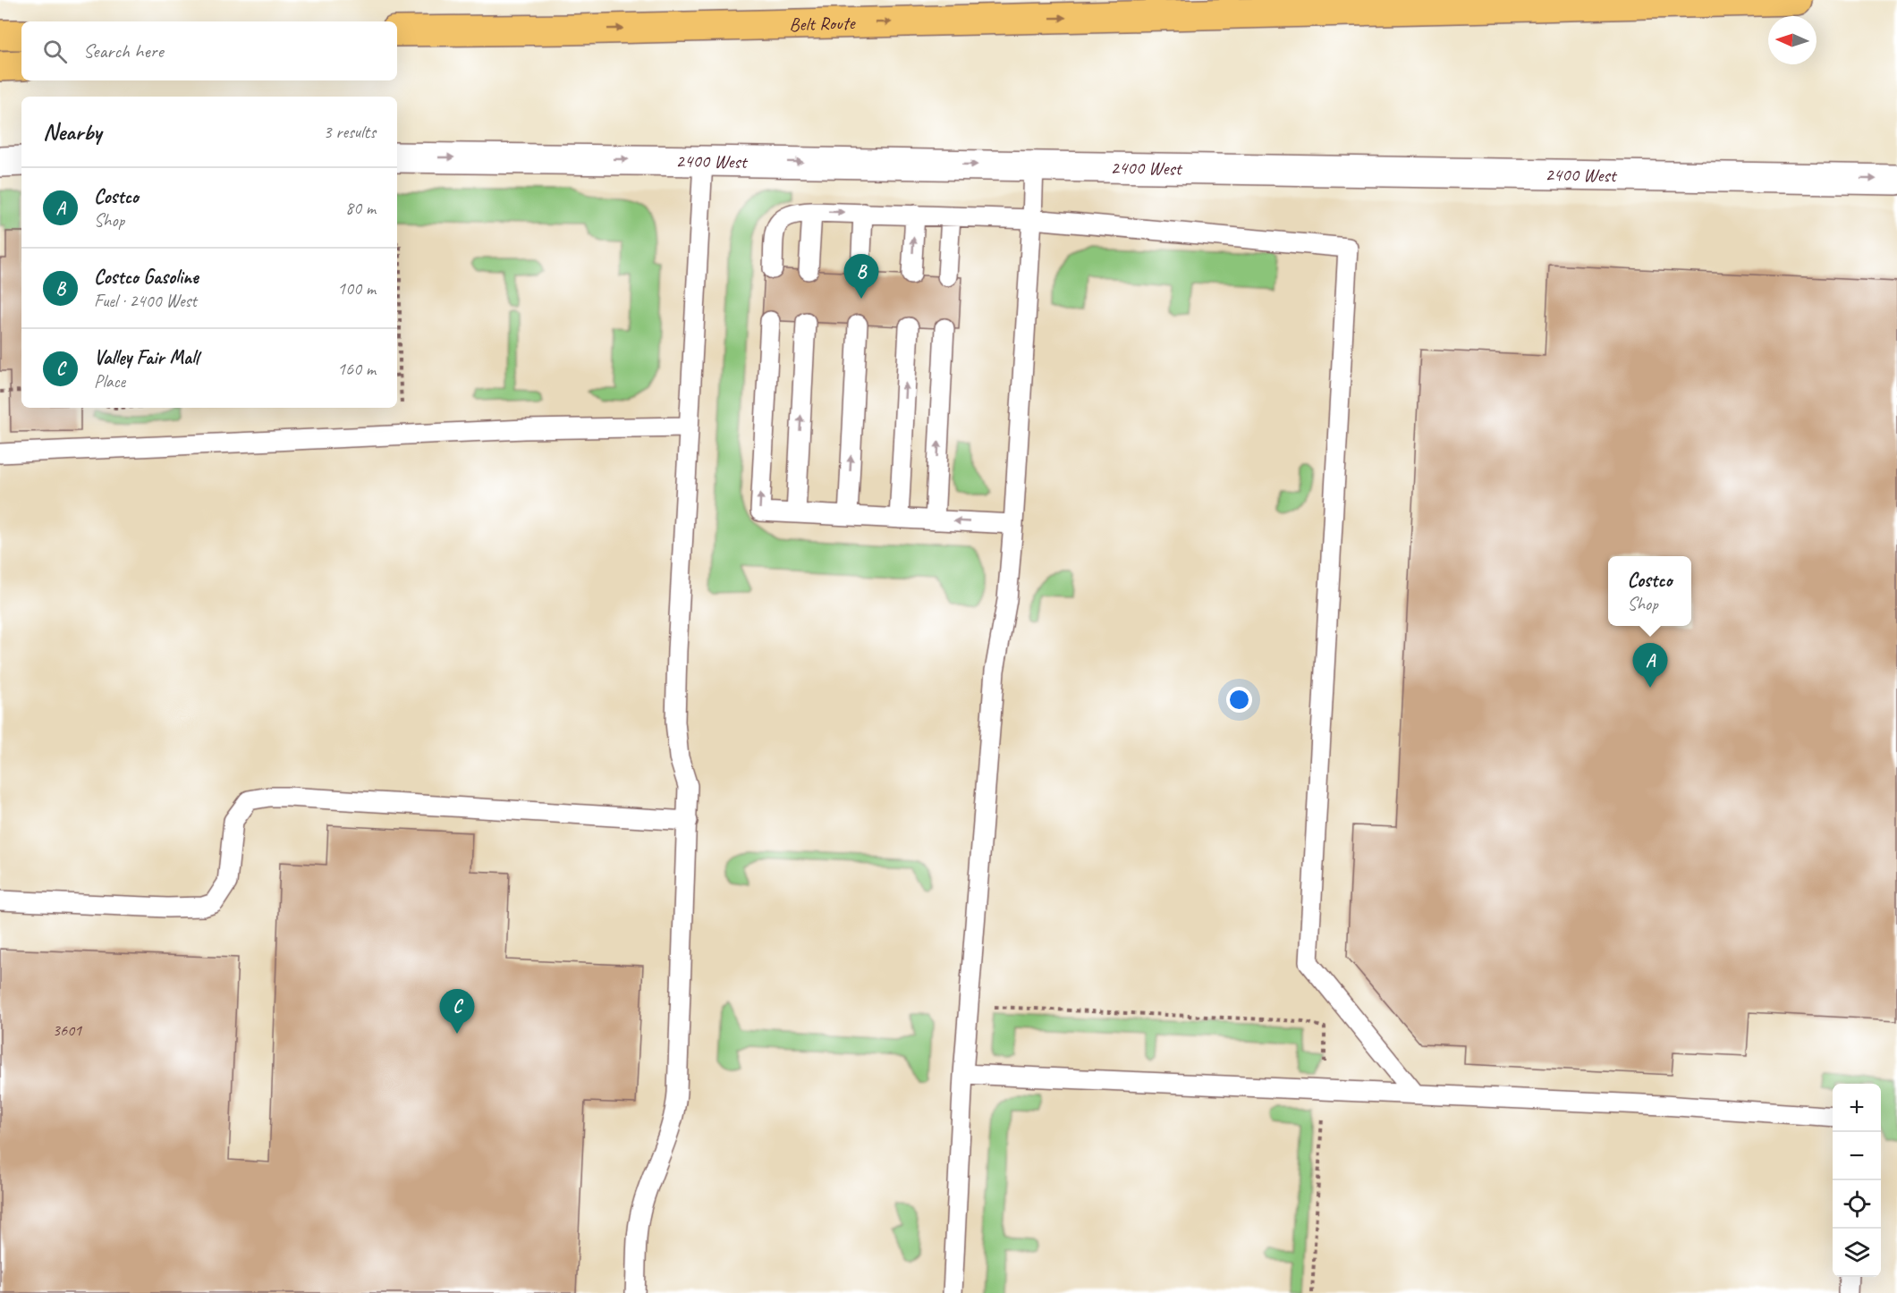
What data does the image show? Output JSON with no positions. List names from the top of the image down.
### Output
{
  "streets": {
    "highway": ["Belt Route"],
    "street": ["2400 West"]
  },
  "one_way": ["Belt Route", "2400 West"],
  "house_numbers": ["3601"],
  "north": "left",
  "page": {
    "search": "Search here",
    "heading": ["Nearby", "3 results"],
    "list": [
      {
        "mark": "A",
        "name": "Costco",
        "note": "Shop",
        "value": "80 m"
      },
      {
        "mark": "B",
        "name": "Costco Gasoline",
        "note": "Fuel · 2400 West",
        "value": "100 m"
      },
      {
        "mark": "C",
        "name": "Valley Fair Mall",
        "note": "Place",
        "value": "160 m"
      }
    ],
    "pins": ["B", "A", "C"],
    "popup": ["Costco", "Shop"],
    "map_buttons": ["+", "−"]
  }
}
